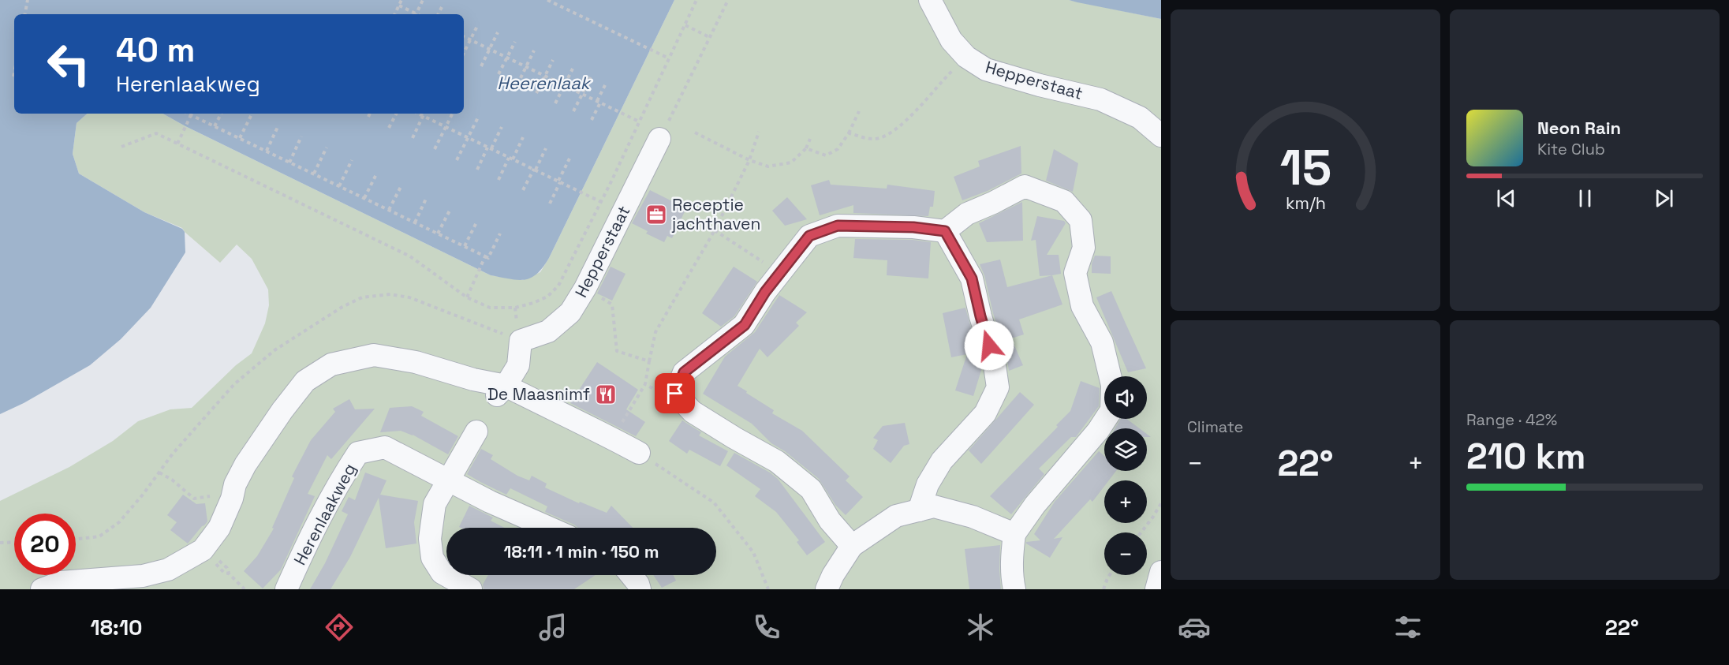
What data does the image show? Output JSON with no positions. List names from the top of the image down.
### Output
{
  "streets": {
    "lane": ["Hepperstaat", "Herenlaakweg"]
  },
  "water": ["Heerenlaak"],
  "places": {
    "office": ["Receptie jachthaven"],
    "restaurant": ["De Maasnimf"]
  },
  "page": {
    "turn": ["40 m", "Herenlaakweg"],
    "song": ["Neon Rain", "Kite Club"],
    "tile": [
      "Climate",
      ["Range · 42%", "210 km"]
    ],
    "map_buttons": ["+", "−"],
    "heat": ["−", "22°", "+"],
    "limit": "20",
    "trip": "18:11 · 1 min · 150 m",
    "tabs": ["18:10", "22°"],
    "gauge": ["15", "km/h"]
  }
}
